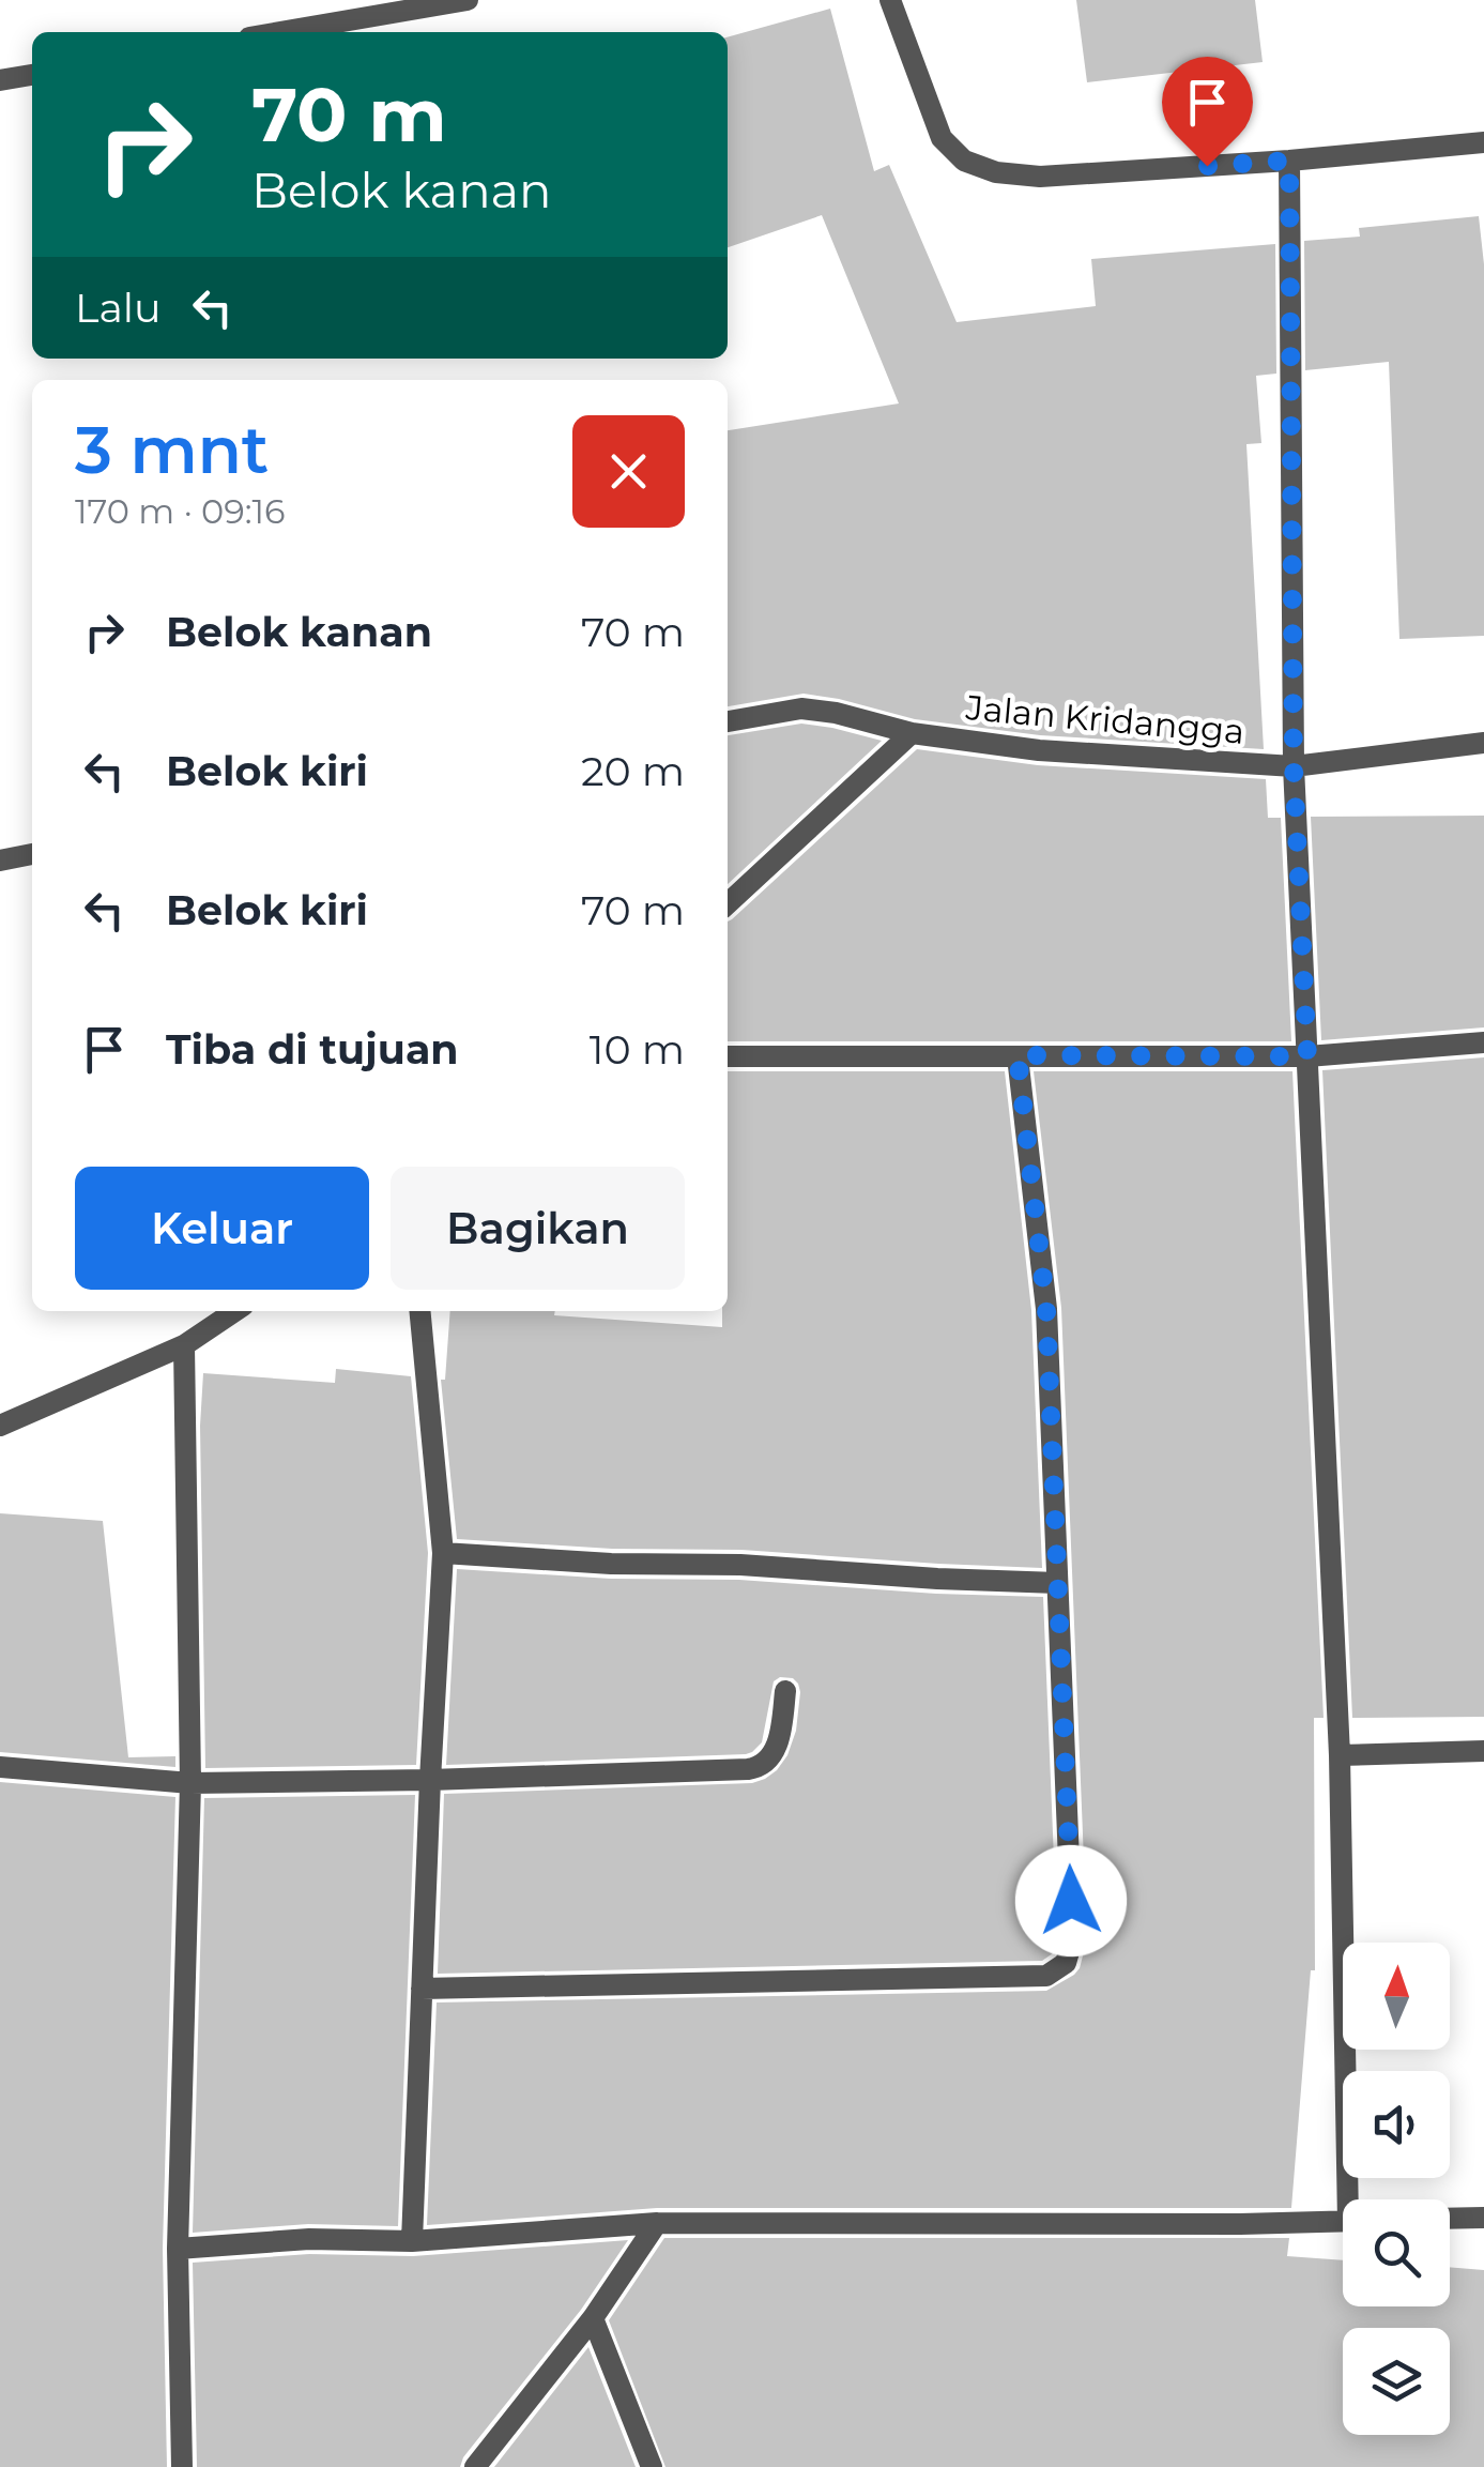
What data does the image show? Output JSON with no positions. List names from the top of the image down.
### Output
{
  "streets": {
    "street": ["Jalan Kridangga"]
  },
  "north": "top",
  "page": {
    "turn": ["70 m", "Belok kanan"],
    "then": "Lalu",
    "heading": ["3 mnt", "170 m · 09:16"],
    "list": [
      {
        "name": "Belok kanan",
        "value": "70 m"
      },
      {
        "name": "Belok kiri",
        "value": "20 m"
      },
      {
        "name": "Belok kiri",
        "value": "70 m"
      },
      {
        "name": "Tiba di tujuan",
        "value": "10 m"
      }
    ],
    "buttons": ["Keluar", "Bagikan"]
  }
}
